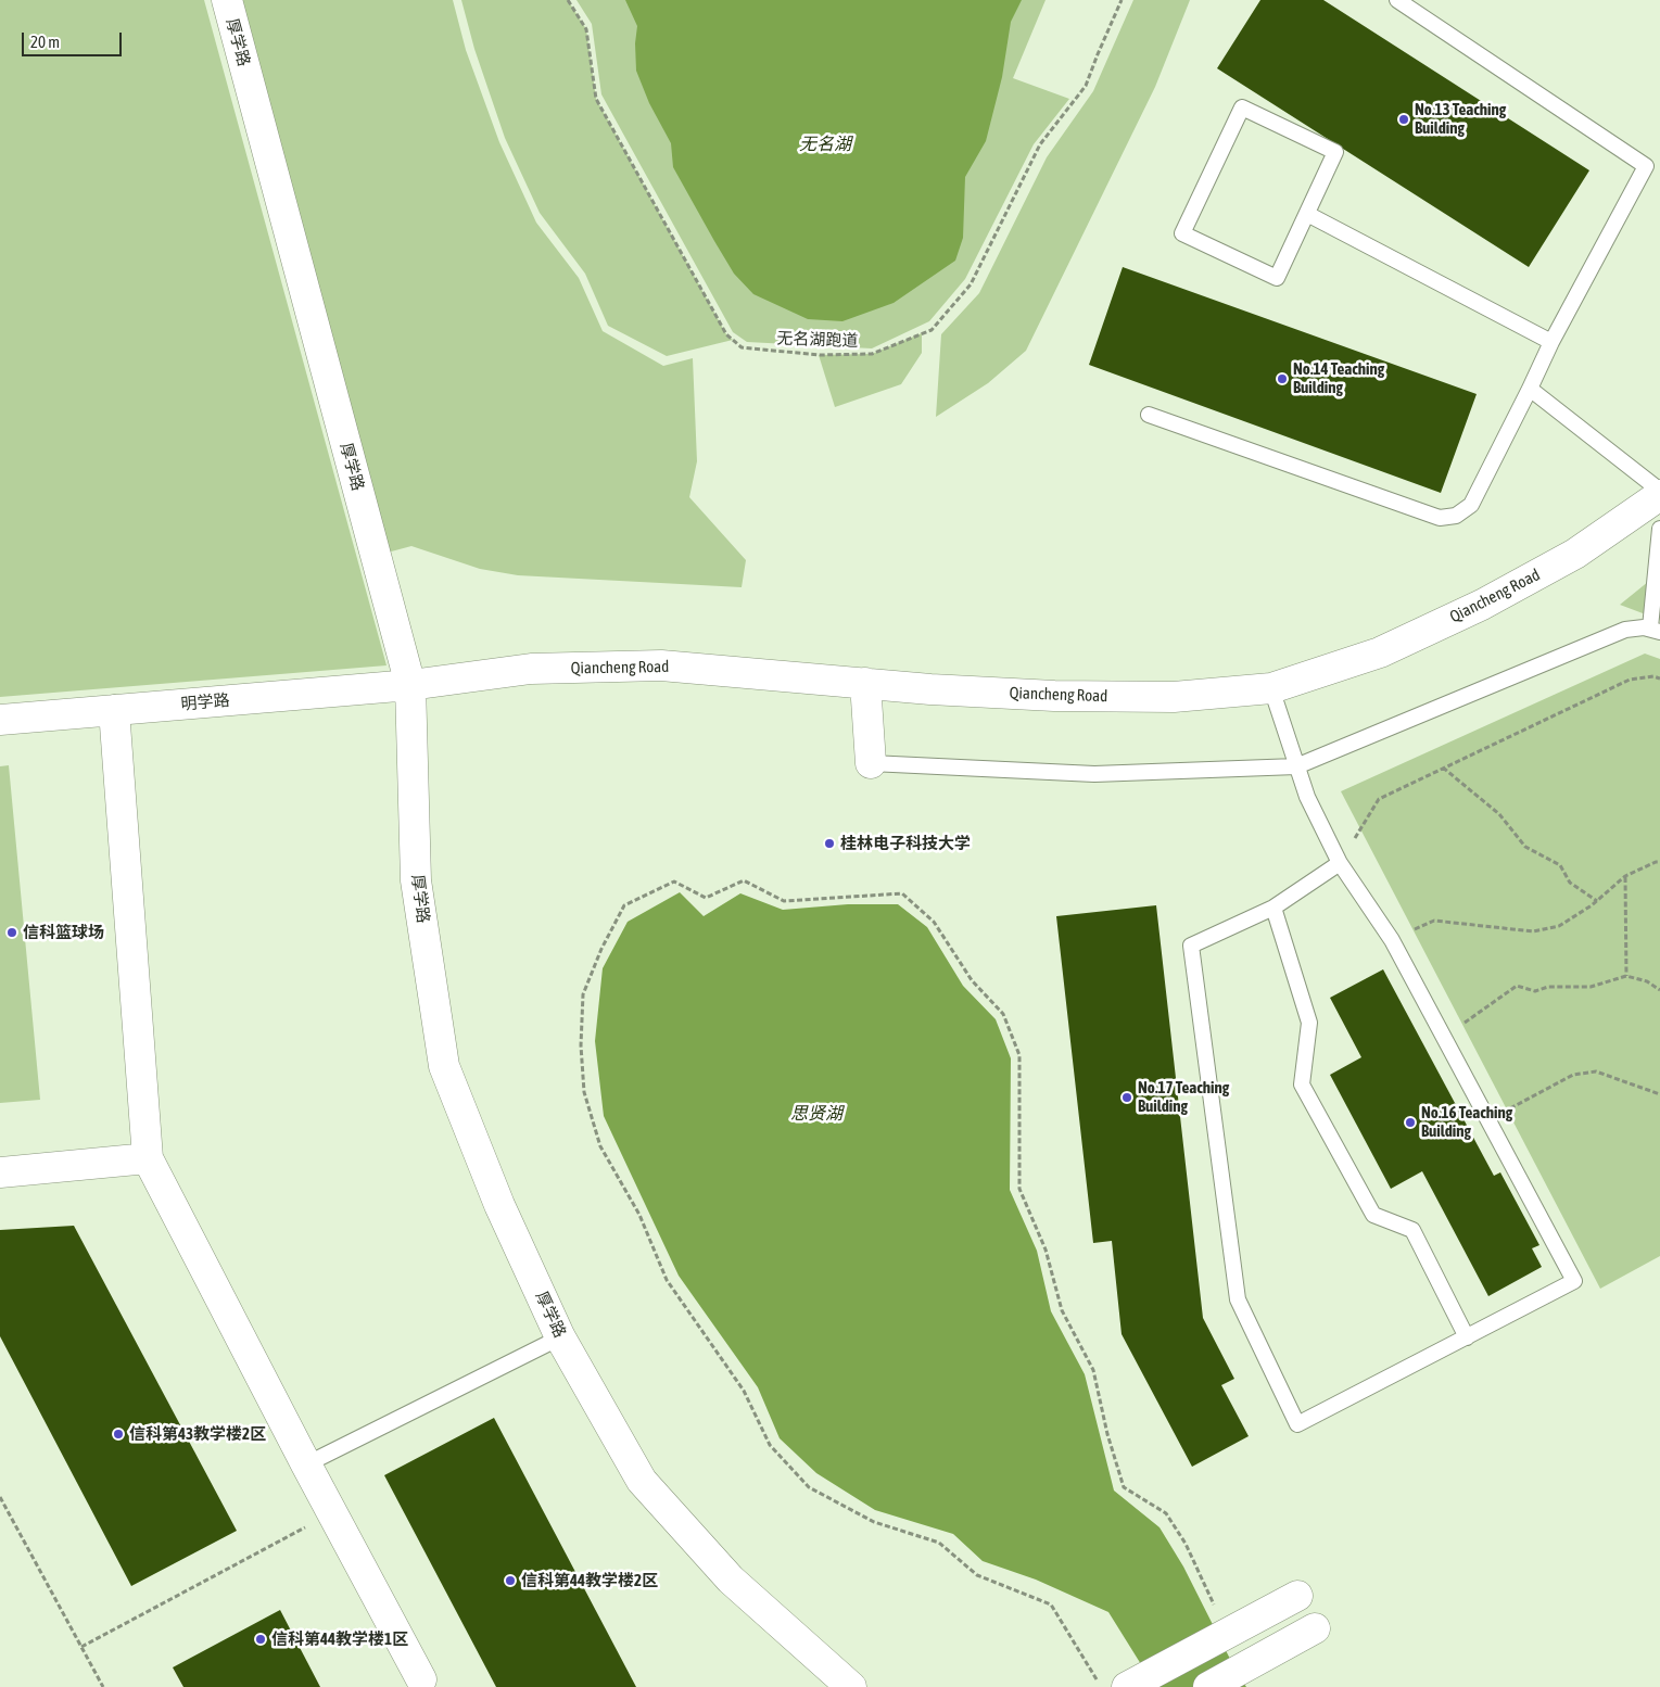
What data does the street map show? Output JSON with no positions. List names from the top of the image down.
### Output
{
  "streets": {
    "street": ["厚学路", "Qiancheng Road", "明学路"],
    "path": ["无名湖跑道"]
  },
  "crossings": [
    ["厚学路", "Qiancheng Road"],
    ["厚学路", "明学路"],
    ["Qiancheng Road", "明学路"]
  ],
  "water": ["无名湖", "思贤湖"],
  "places": [
    "No.13 Teaching Building",
    "No.14 Teaching Building",
    "桂林电子科技大学",
    "信科篮球场",
    "No.17 Teaching Building",
    "No.16 Teaching Building",
    "信科第43教学楼2区",
    "信科第44教学楼2区",
    "信科第44教学楼1区"
  ],
  "scale_bar": "20 m"
}
